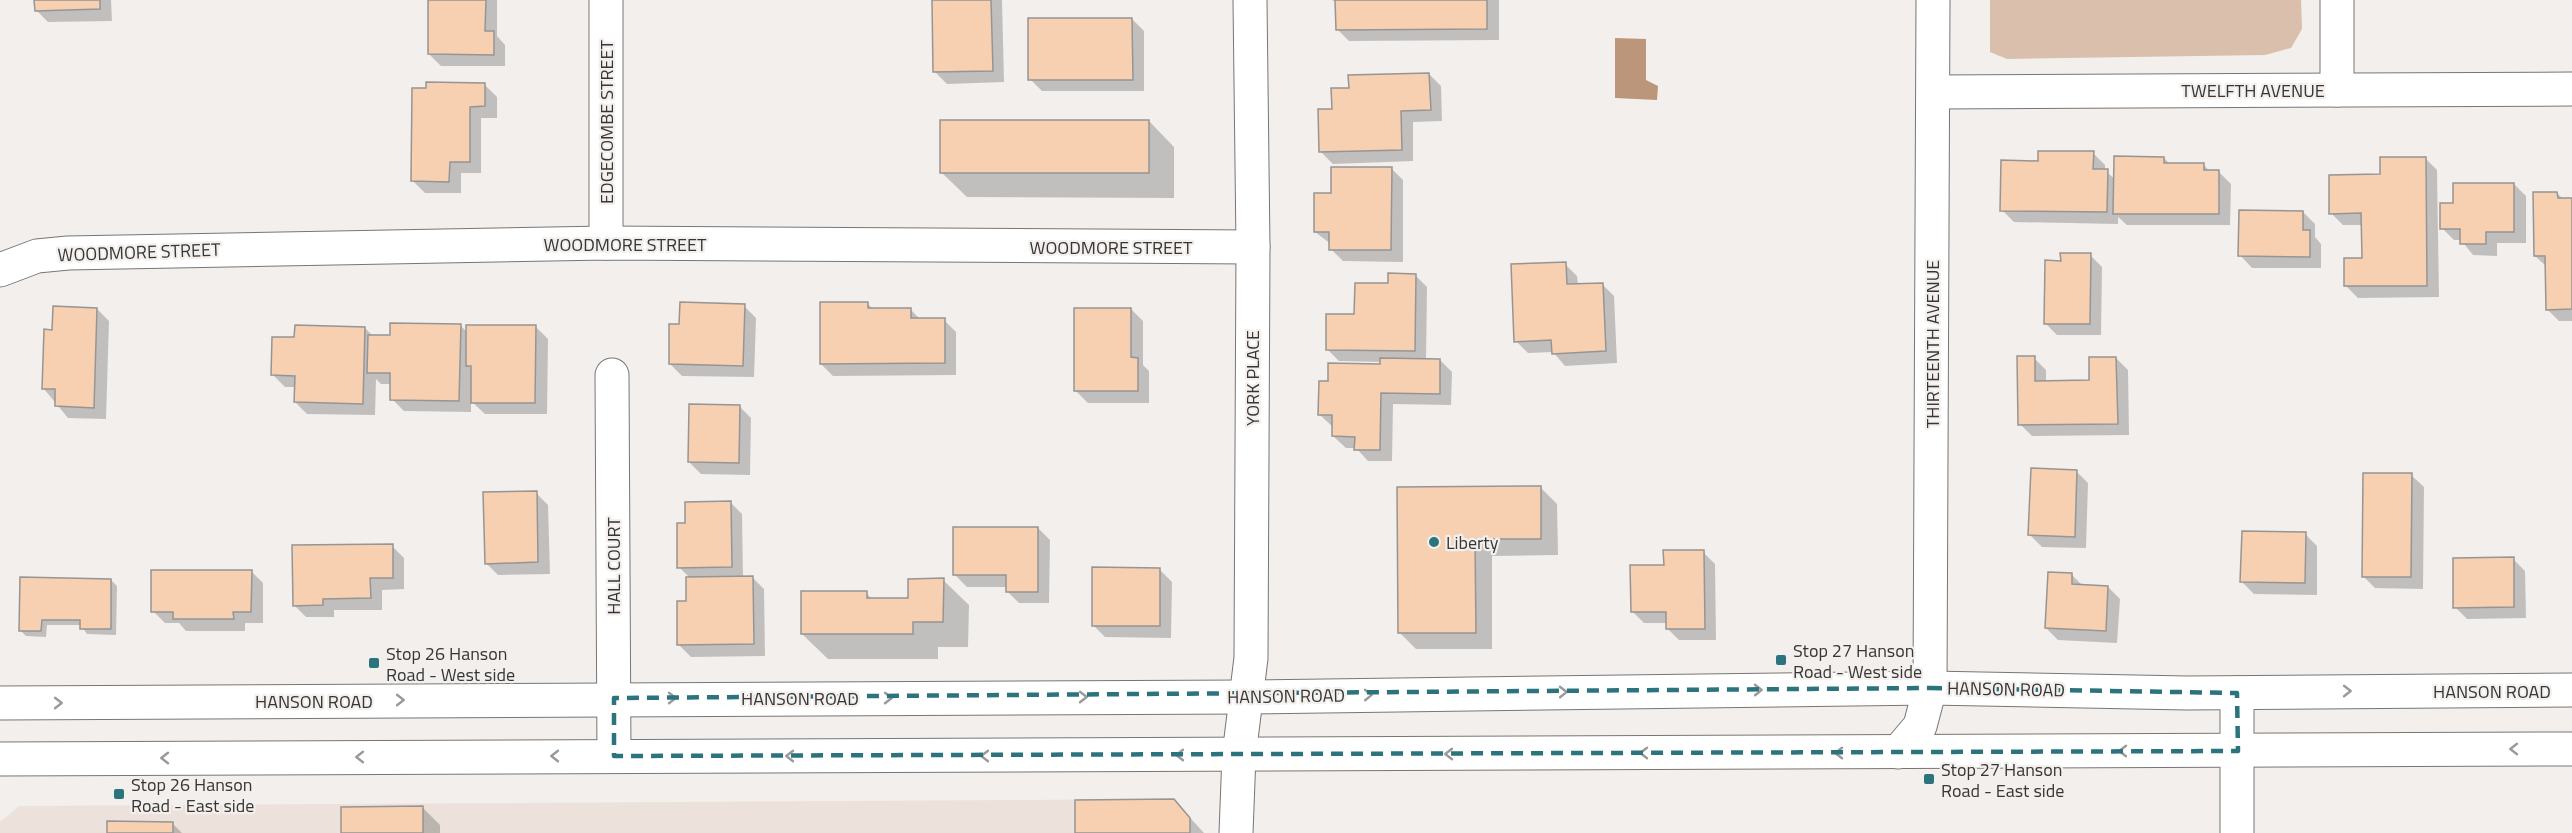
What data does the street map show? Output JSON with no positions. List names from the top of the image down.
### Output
{
  "streets": {
    "main road": [
      "TWELFTH AVENUE",
      "EDGECOMBE STREET",
      "WOODMORE STREET",
      "THIRTEENTH AVENUE",
      "YORK PLACE",
      "HALL COURT",
      "HANSON ROAD"
    ]
  },
  "crossings": [
    ["TWELFTH AVENUE", "THIRTEENTH AVENUE"],
    ["EDGECOMBE STREET", "WOODMORE STREET"],
    ["WOODMORE STREET", "YORK PLACE"],
    ["THIRTEENTH AVENUE", "HANSON ROAD"],
    ["YORK PLACE", "HANSON ROAD"],
    ["HALL COURT", "HANSON ROAD"]
  ],
  "places": {
    "other": ["Liberty"],
    "transit": [
      "Stop 27 Hanson Road - West side",
      "Stop 26 Hanson Road - West side",
      "Stop 27 Hanson Road - East side",
      "Stop 26 Hanson Road - East side"
    ]
  }
}
